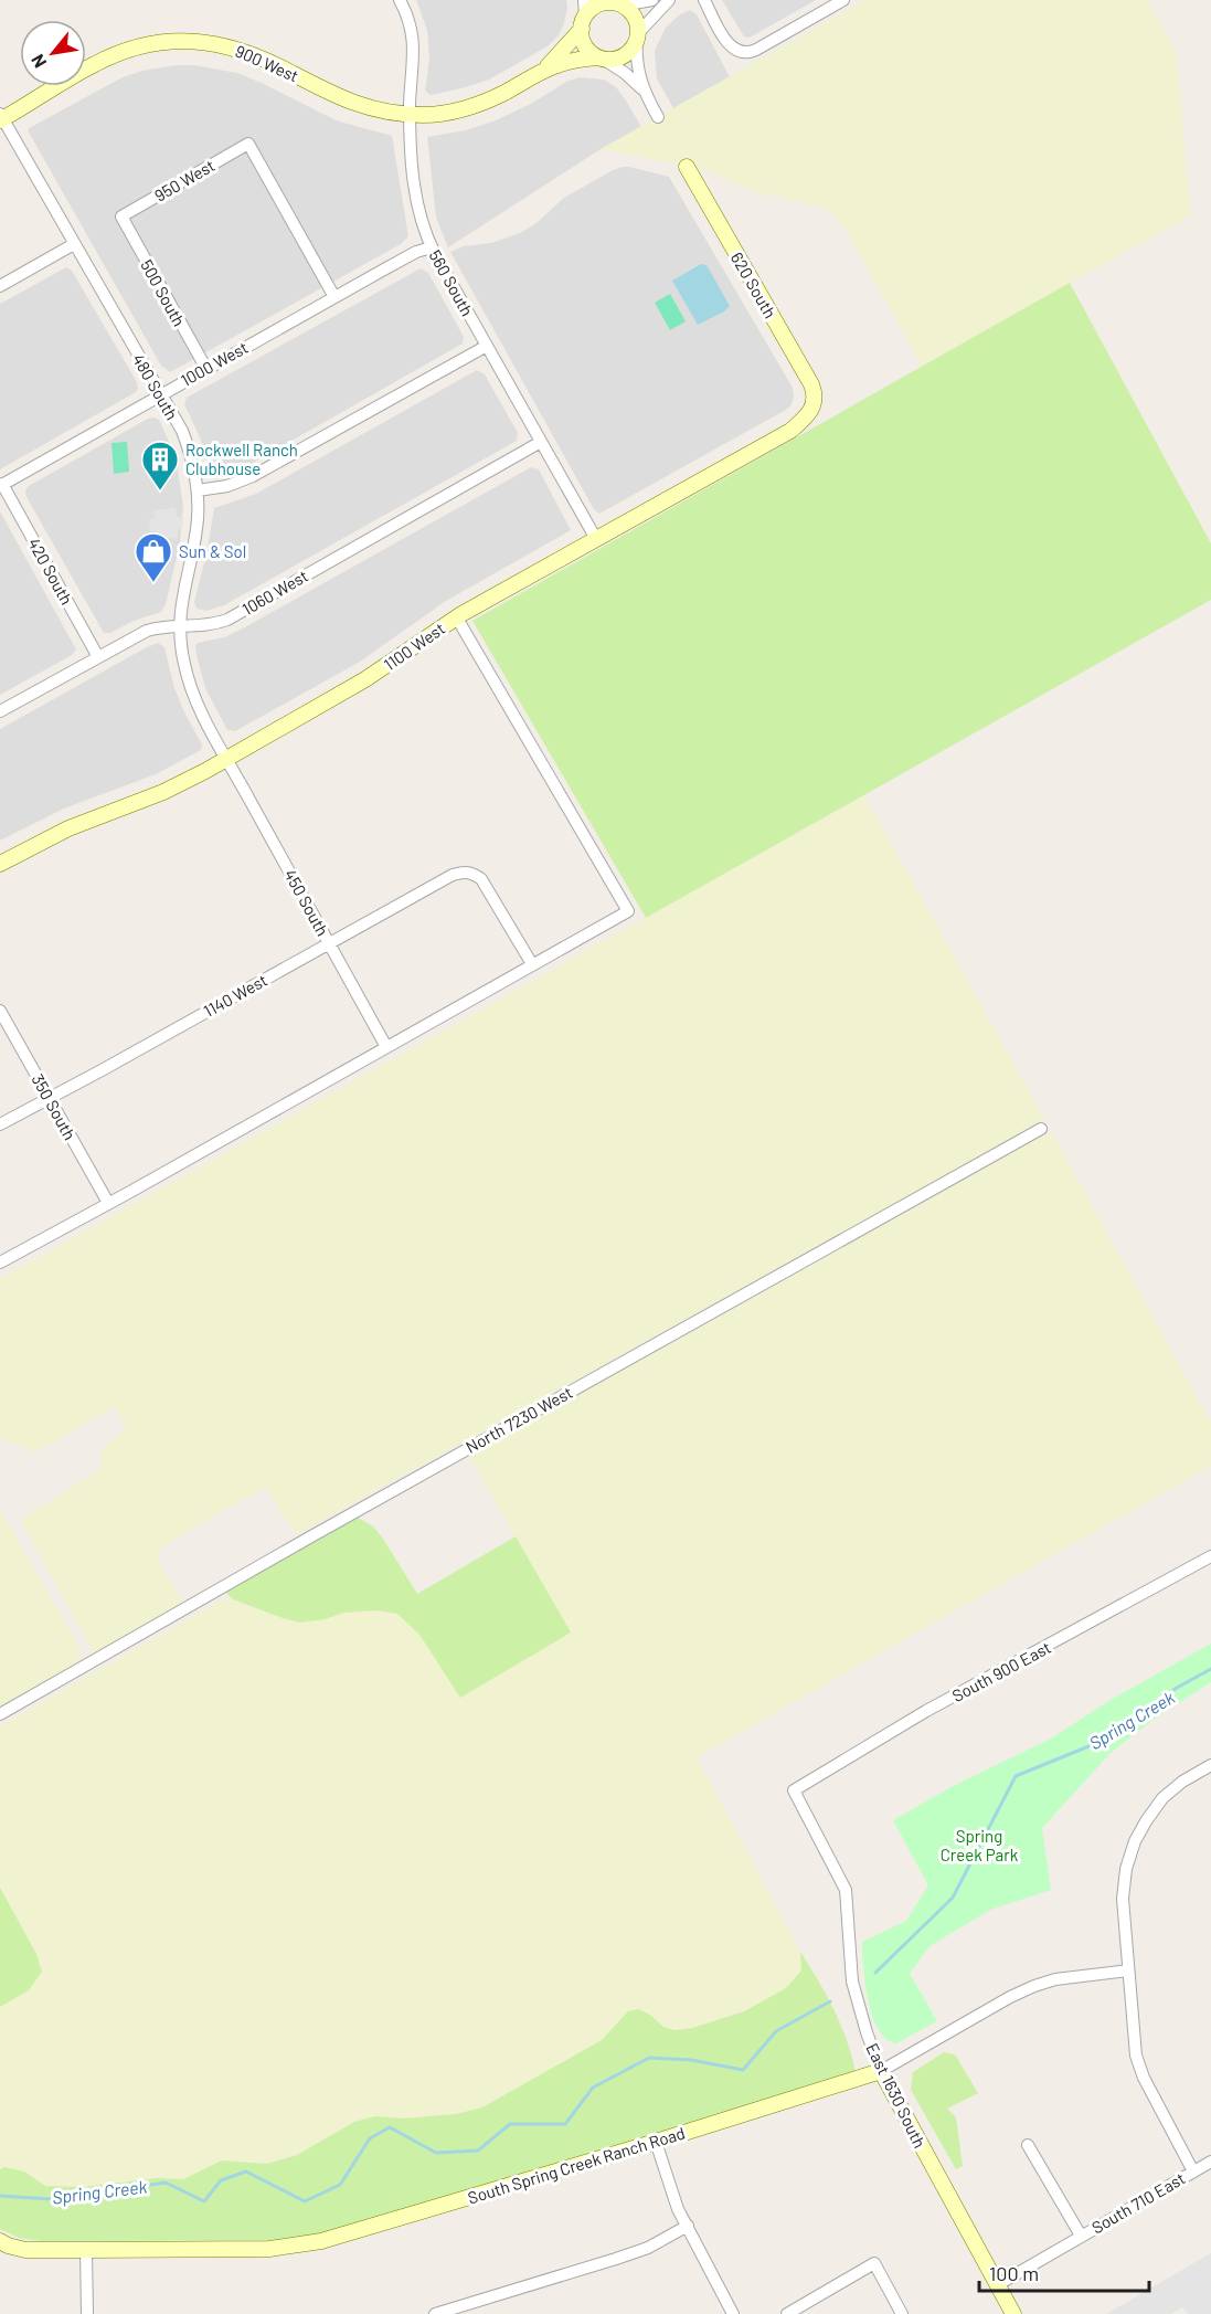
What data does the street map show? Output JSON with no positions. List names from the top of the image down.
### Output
{
  "streets": {
    "street": [
      "900 West",
      "950 West",
      "560 South",
      "620 South",
      "500 South",
      "1000 West",
      "480 South",
      "420 South",
      "1060 West",
      "1100 West",
      "450 South",
      "1140 West",
      "350 South",
      "North 7230 West",
      "South 900 East",
      "East 1630 South",
      "South Spring Creek Ranch Road",
      "South 710 East"
    ]
  },
  "crossings": [
    ["900 West", "560 South"],
    ["900 West", "480 South"],
    ["950 West", "500 South"],
    ["950 West", "1000 West"],
    ["560 South", "1000 West"],
    ["560 South", "1060 West"],
    ["560 South", "1100 West"],
    ["620 South", "1100 West"],
    ["500 South", "1000 West"],
    ["1000 West", "480 South"],
    ["1000 West", "420 South"],
    ["480 South", "1060 West"],
    ["480 South", "1100 West"],
    ["480 South", "450 South"],
    ["420 South", "1060 West"],
    ["1100 West", "450 South"],
    ["450 South", "1140 West"],
    ["1140 West", "350 South"],
    ["South 900 East", "East 1630 South"],
    ["East 1630 South", "South Spring Creek Ranch Road"],
    ["East 1630 South", "South 710 East"]
  ],
  "water": ["Spring Creek"],
  "parks": ["Spring Creek Park"],
  "places": {
    "building": ["Rockwell Ranch Clubhouse"],
    "shop": ["Sun & Sol"]
  },
  "scale_bar": "100 m",
  "north": "bottom left"
}
